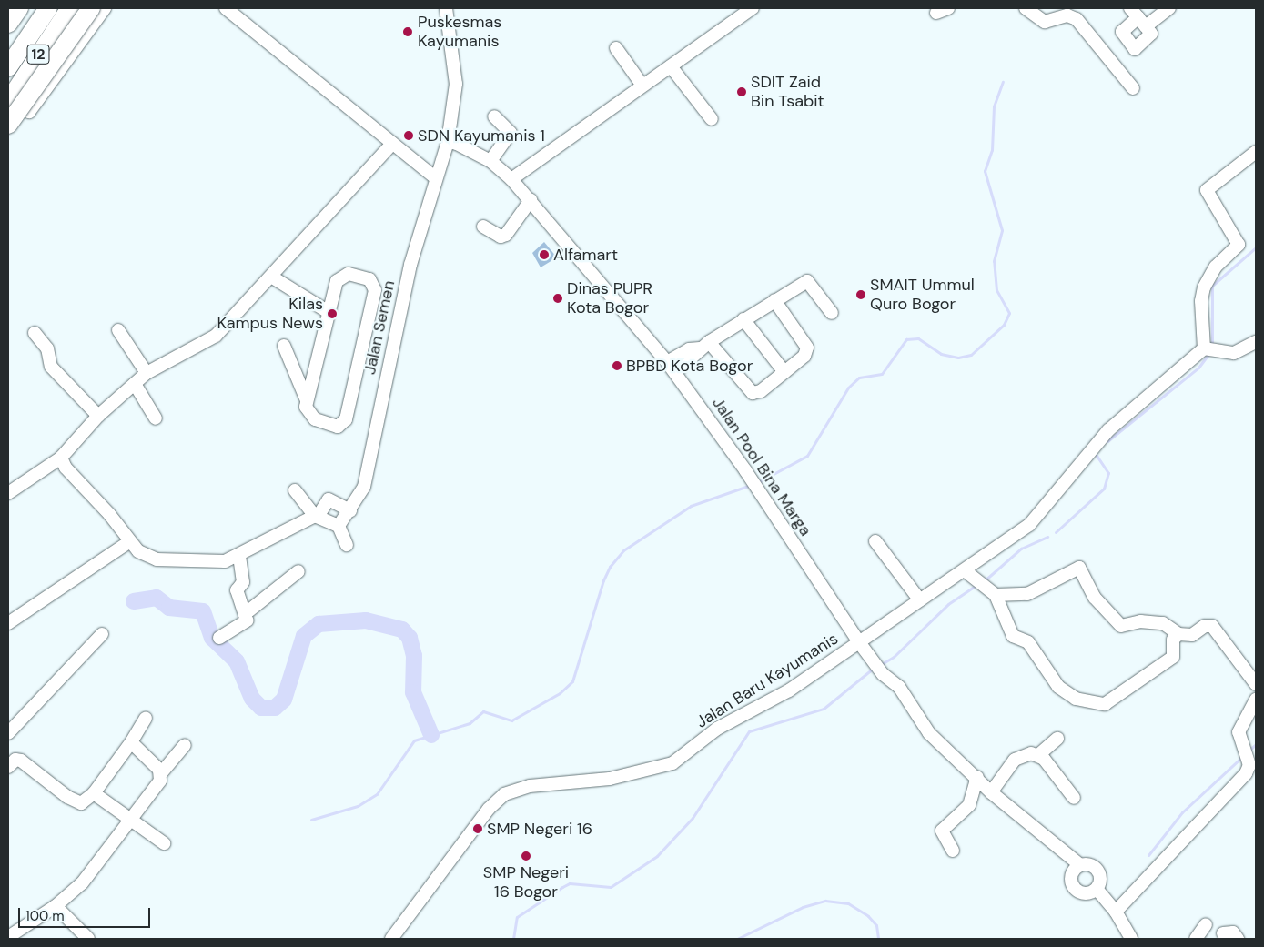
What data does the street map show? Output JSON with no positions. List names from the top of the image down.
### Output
{
  "streets": {
    "highway": ["12"],
    "street": ["Jalan Semen", "Jalan Pool Bina Marga", "Jalan Baru Kayumanis"]
  },
  "crossings": [
    ["Jalan Pool Bina Marga", "Jalan Baru Kayumanis"]
  ],
  "places": [
    "Puskesmas Kayumanis",
    "SDIT Zaid Bin Tsabit",
    "SDN Kayumanis 1",
    "Alfamart",
    "SMAIT Ummul Quro Bogor",
    "Dinas PUPR Kota Bogor",
    "Kilas Kampus News",
    "BPBD Kota Bogor",
    "SMP Negeri 16",
    "SMP Negeri 16 Bogor"
  ],
  "scale_bar": "100 m"
}
